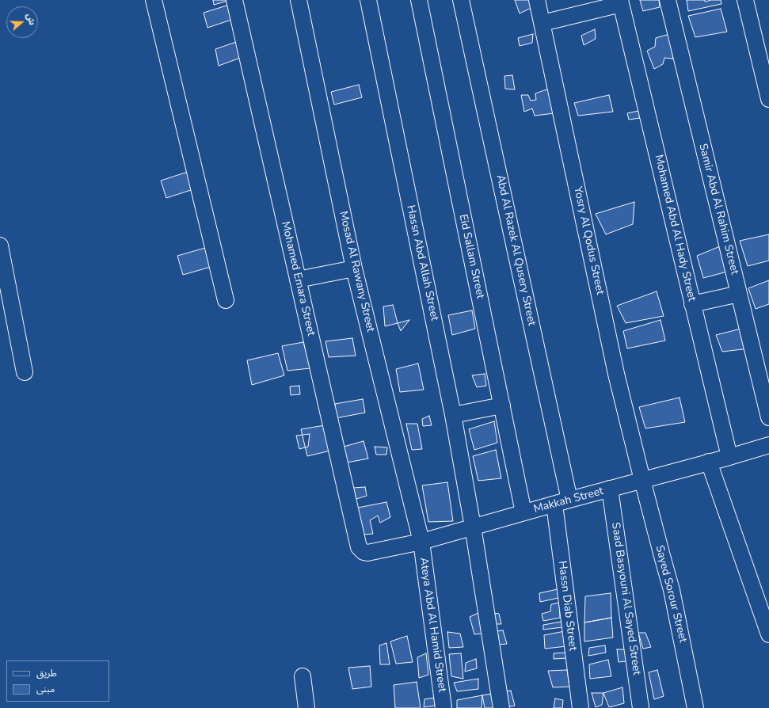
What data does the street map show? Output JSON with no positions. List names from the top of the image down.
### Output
{
  "streets": {
    "street": [
      "Samir Abd Al Rahim Street",
      "Mohamed Abd Al Hady Street",
      "Yosry Al Qodus Street",
      "Abd Al Razek Al Qusery Street",
      "Eid Sallam Street",
      "Hassn Abd Allah Street",
      "Mosad Al Rawany Street",
      "Mohamed Emara Street",
      "Makkah Street",
      "Sayed Sorour Street",
      "Saad Basyouni Al Sayed Street",
      "Hassn Diab Street",
      "Ateya Abd Al Hamid Street"
    ]
  },
  "crossings": [
    ["Mohamed Abd Al Hady Street", "Makkah Street"],
    ["Yosry Al Qodus Street", "Makkah Street"],
    ["Yosry Al Qodus Street", "Sayed Sorour Street"],
    ["Abd Al Razek Al Qusery Street", "Makkah Street"],
    ["Eid Sallam Street", "Makkah Street"],
    ["Hassn Abd Allah Street", "Makkah Street"],
    ["Mosad Al Rawany Street", "Makkah Street"],
    ["Mosad Al Rawany Street", "Ateya Abd Al Hamid Street"],
    ["Mohamed Emara Street", "Makkah Street"],
    ["Makkah Street", "Sayed Sorour Street"],
    ["Makkah Street", "Saad Basyouni Al Sayed Street"],
    ["Makkah Street", "Hassn Diab Street"],
    ["Makkah Street", "Ateya Abd Al Hamid Street"]
  ],
  "legend": ["طريق", "مبنى"],
  "north": "right"
}
